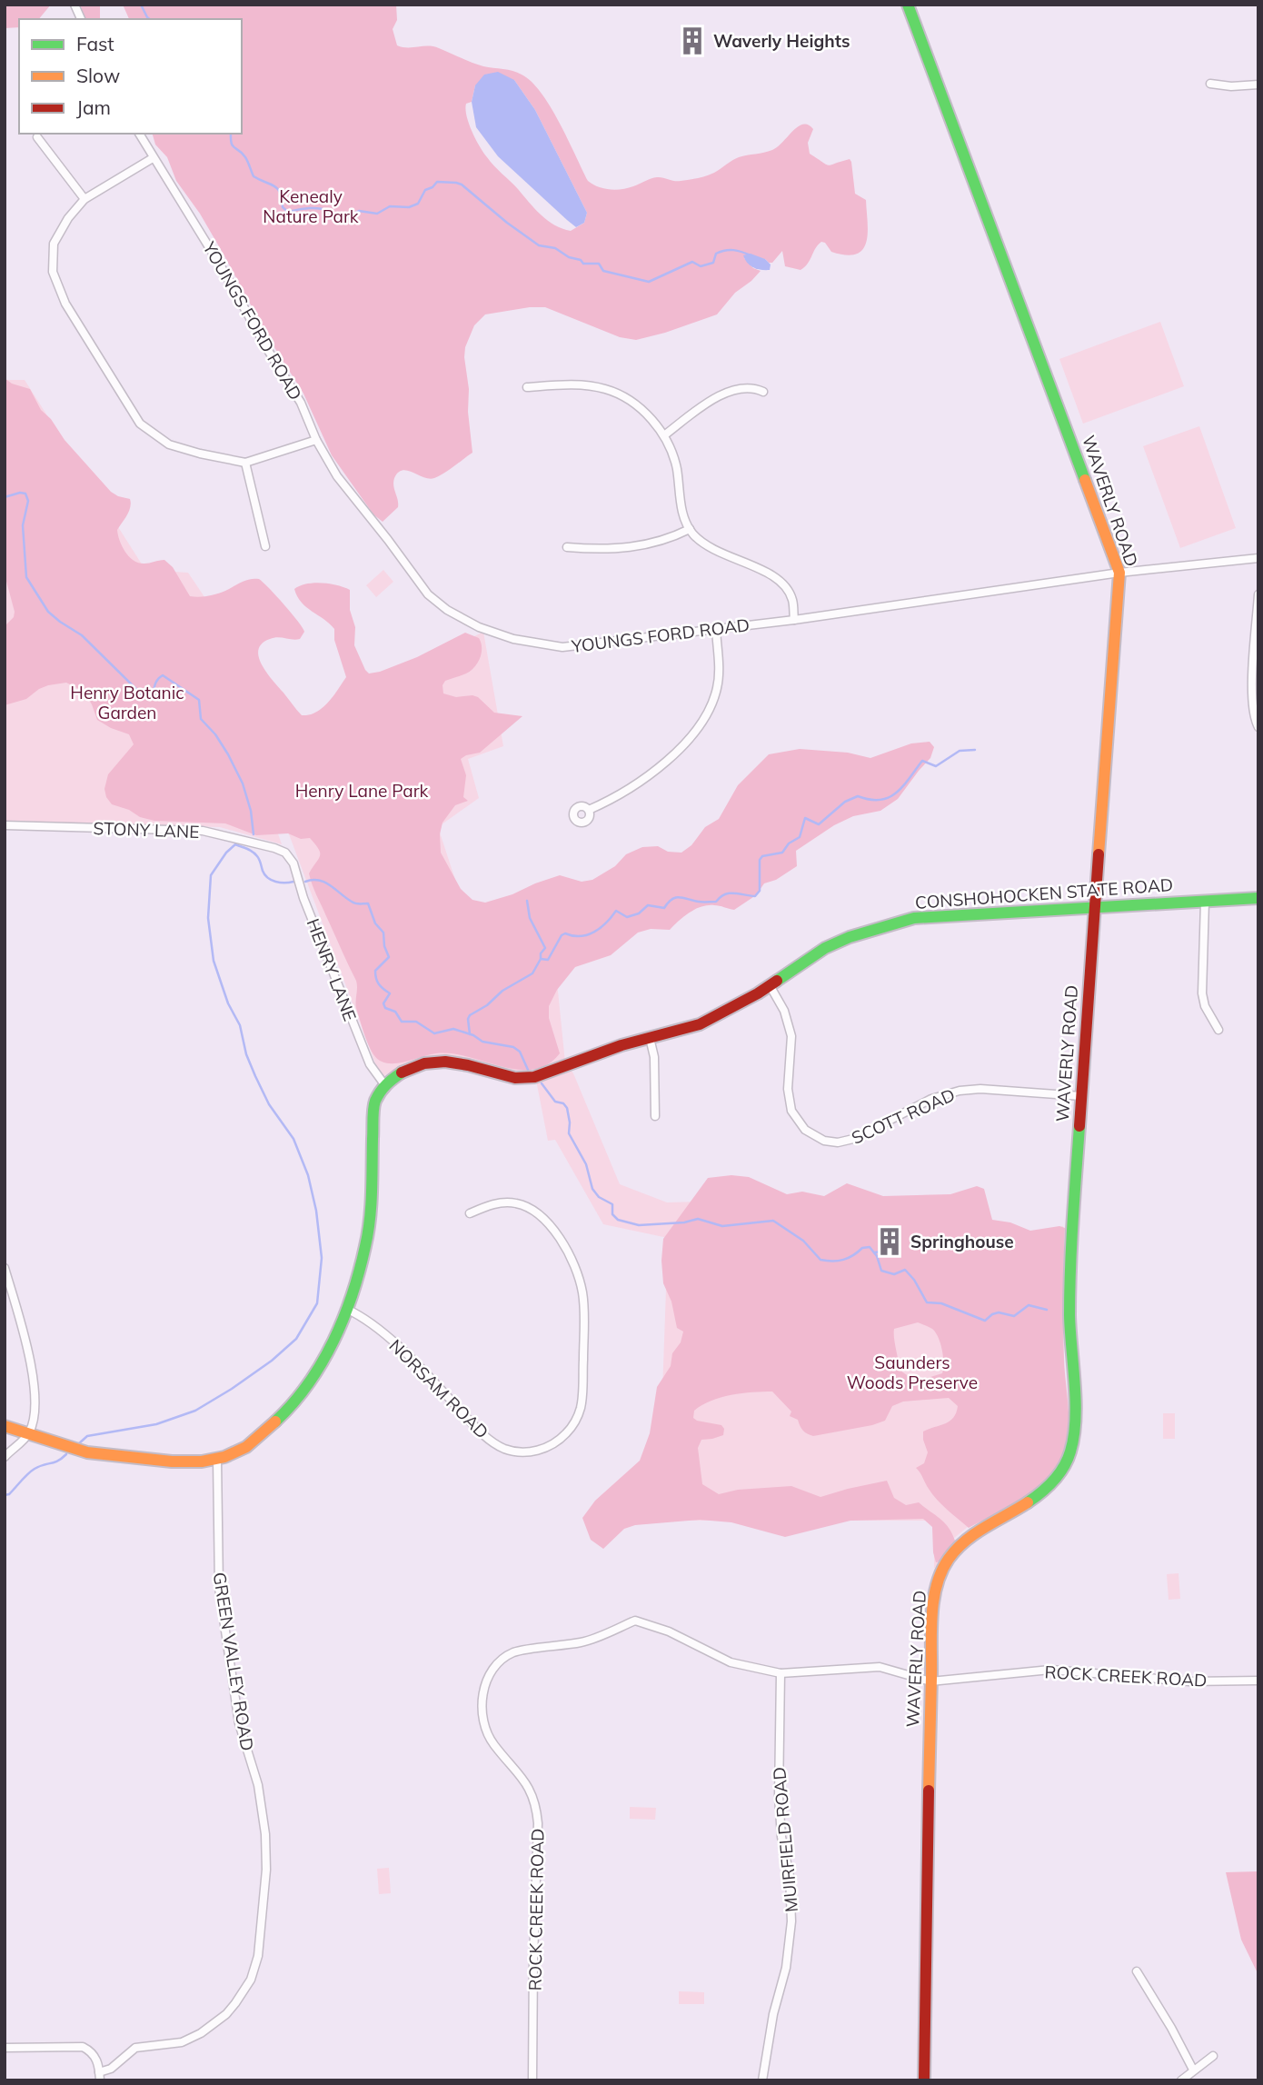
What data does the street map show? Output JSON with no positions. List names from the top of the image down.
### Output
{
  "streets": {
    "street": [
      "YOUNGS FORD ROAD",
      "WAVERLY ROAD",
      "STONY LANE",
      "CONSHOHOCKEN STATE ROAD",
      "HENRY LANE",
      "SCOTT ROAD",
      "NORSAM ROAD",
      "GREEN VALLEY ROAD",
      "ROCK CREEK ROAD",
      "MUIRFIELD ROAD"
    ]
  },
  "crossings": [
    ["YOUNGS FORD ROAD", "WAVERLY ROAD"],
    ["WAVERLY ROAD", "CONSHOHOCKEN STATE ROAD"],
    ["WAVERLY ROAD", "SCOTT ROAD"],
    ["WAVERLY ROAD", "ROCK CREEK ROAD"],
    ["STONY LANE", "HENRY LANE"],
    ["CONSHOHOCKEN STATE ROAD", "HENRY LANE"],
    ["CONSHOHOCKEN STATE ROAD", "SCOTT ROAD"],
    ["ROCK CREEK ROAD", "MUIRFIELD ROAD"]
  ],
  "parks": [
    "Kenealy Nature Park",
    "Henry Botanic Garden",
    "Henry Lane Park",
    "Saunders Woods Preserve"
  ],
  "places": {
    "building": ["Waverly Heights", "Springhouse"]
  },
  "legend": ["Fast", "Slow", "Jam"]
}
